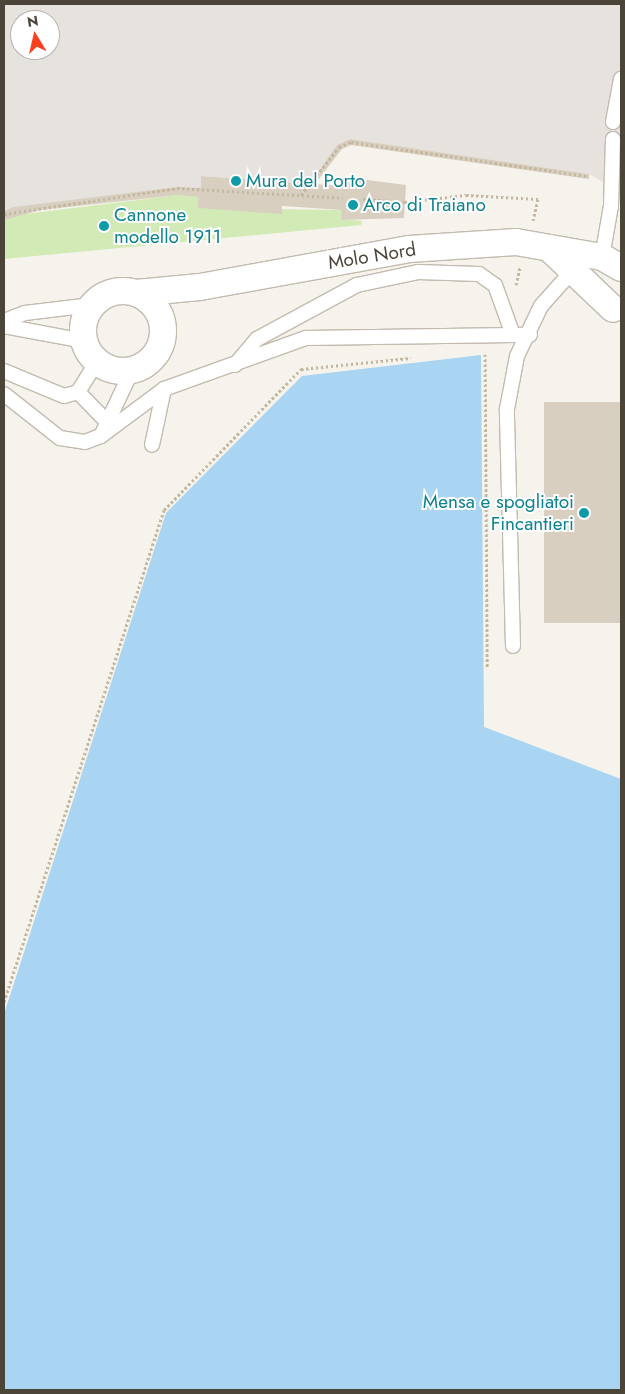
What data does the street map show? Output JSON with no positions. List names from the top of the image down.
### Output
{
  "streets": {
    "street": ["Molo Nord"]
  },
  "places": [
    "Mura del Porto",
    "Arco di Traiano",
    "Cannone modello 1911",
    "Mensa e spogliatoi Fincantieri"
  ],
  "north": "top"
}
